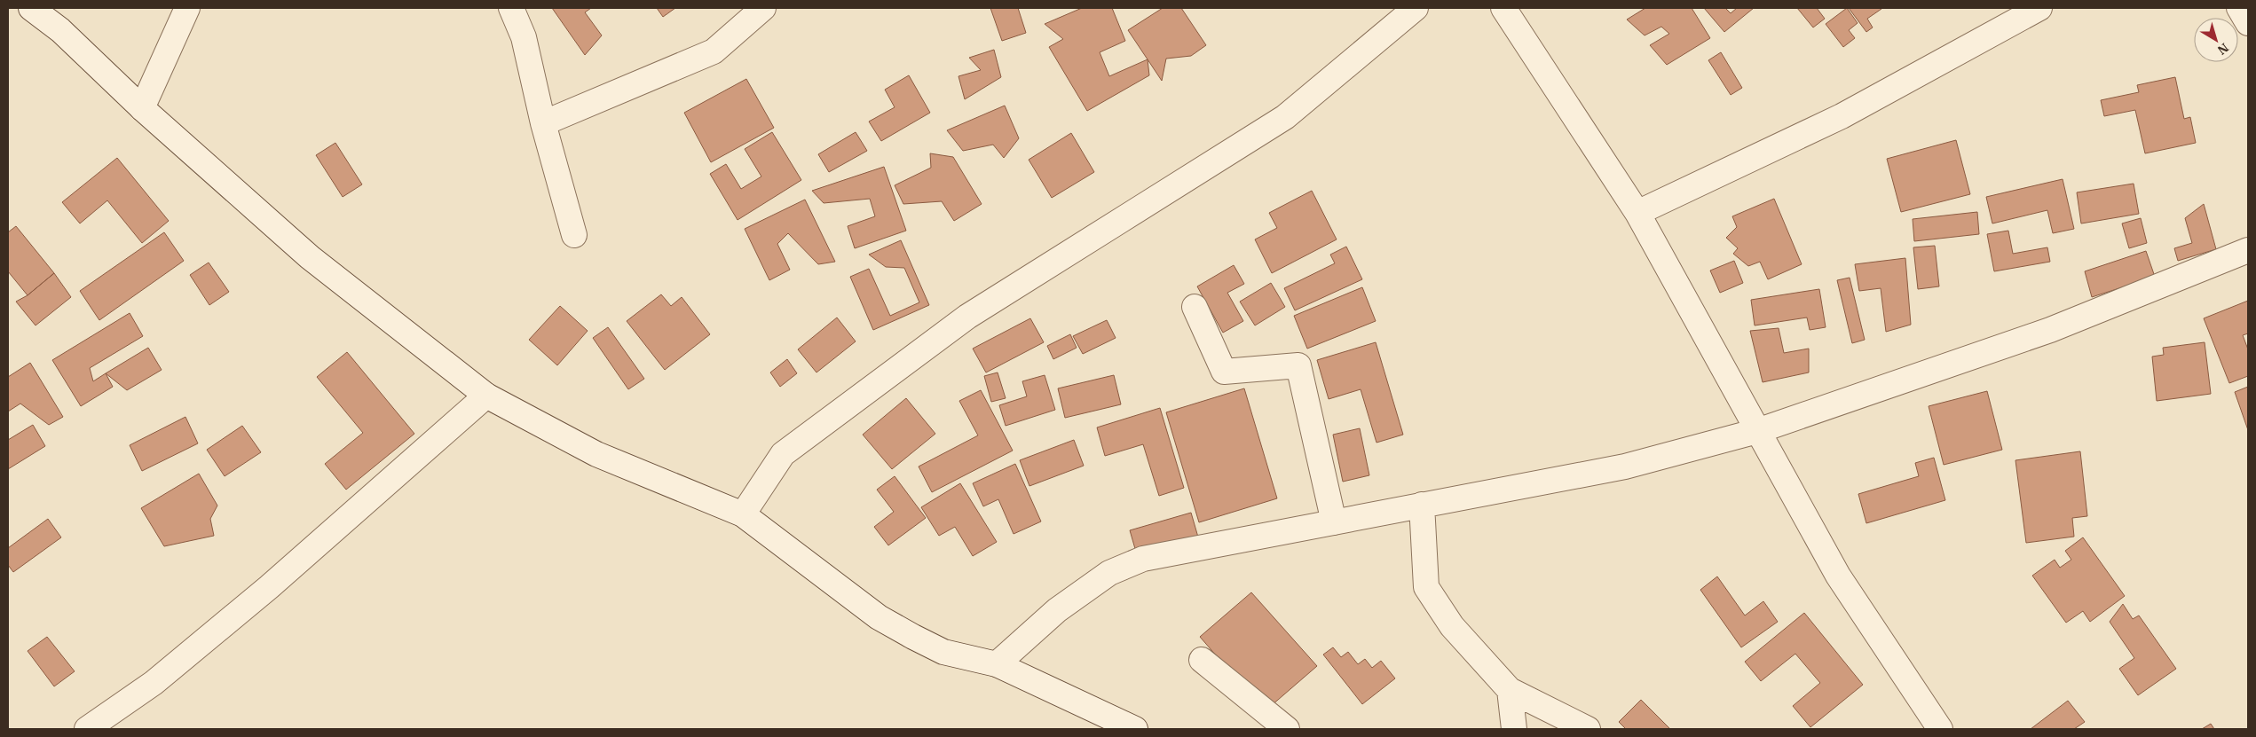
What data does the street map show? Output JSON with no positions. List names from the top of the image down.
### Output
{
  "north": "bottom right"
}
